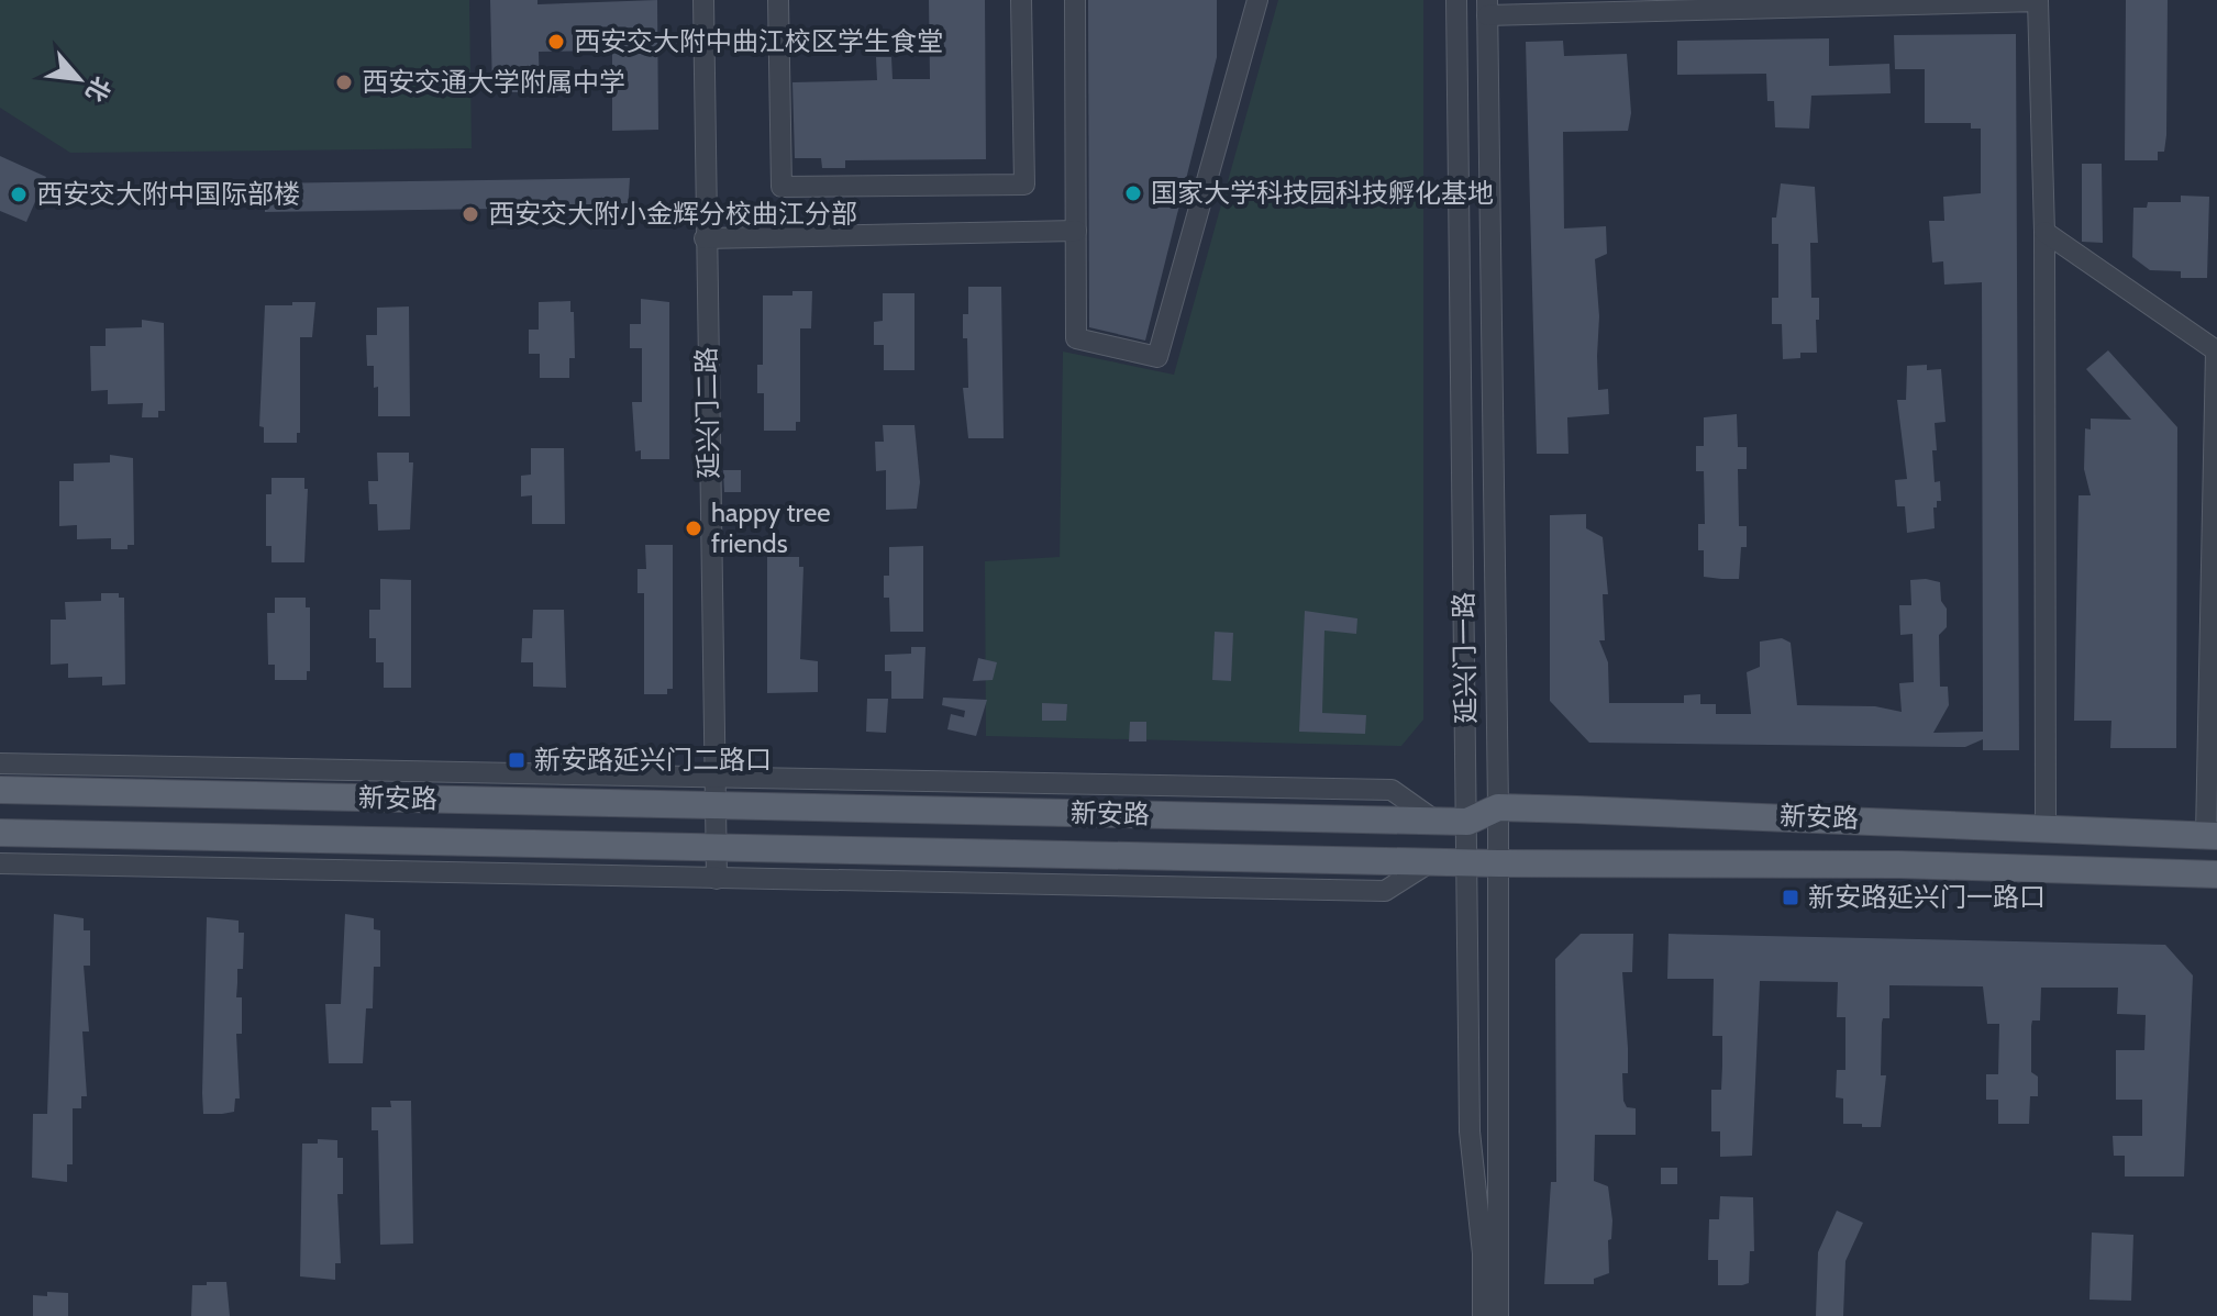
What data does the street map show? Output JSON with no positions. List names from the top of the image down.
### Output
{
  "streets": {
    "main road": ["新安路"],
    "street": ["延兴门二路", "延兴门一路"]
  },
  "crossings": [
    ["延兴门二路", "新安路"],
    ["延兴门一路", "新安路"]
  ],
  "places": {
    "other": [
      "西安交大附中曲江校区学生食堂",
      "西安交通大学附属中学",
      "国家大学科技园科技孵化基地",
      "西安交大附中国际部楼",
      "西安交大附小金辉分校曲江分部",
      "happy tree friends"
    ],
    "transit": ["新安路延兴门二路口", "新安路延兴门一路口"]
  },
  "north": "bottom right"
}
